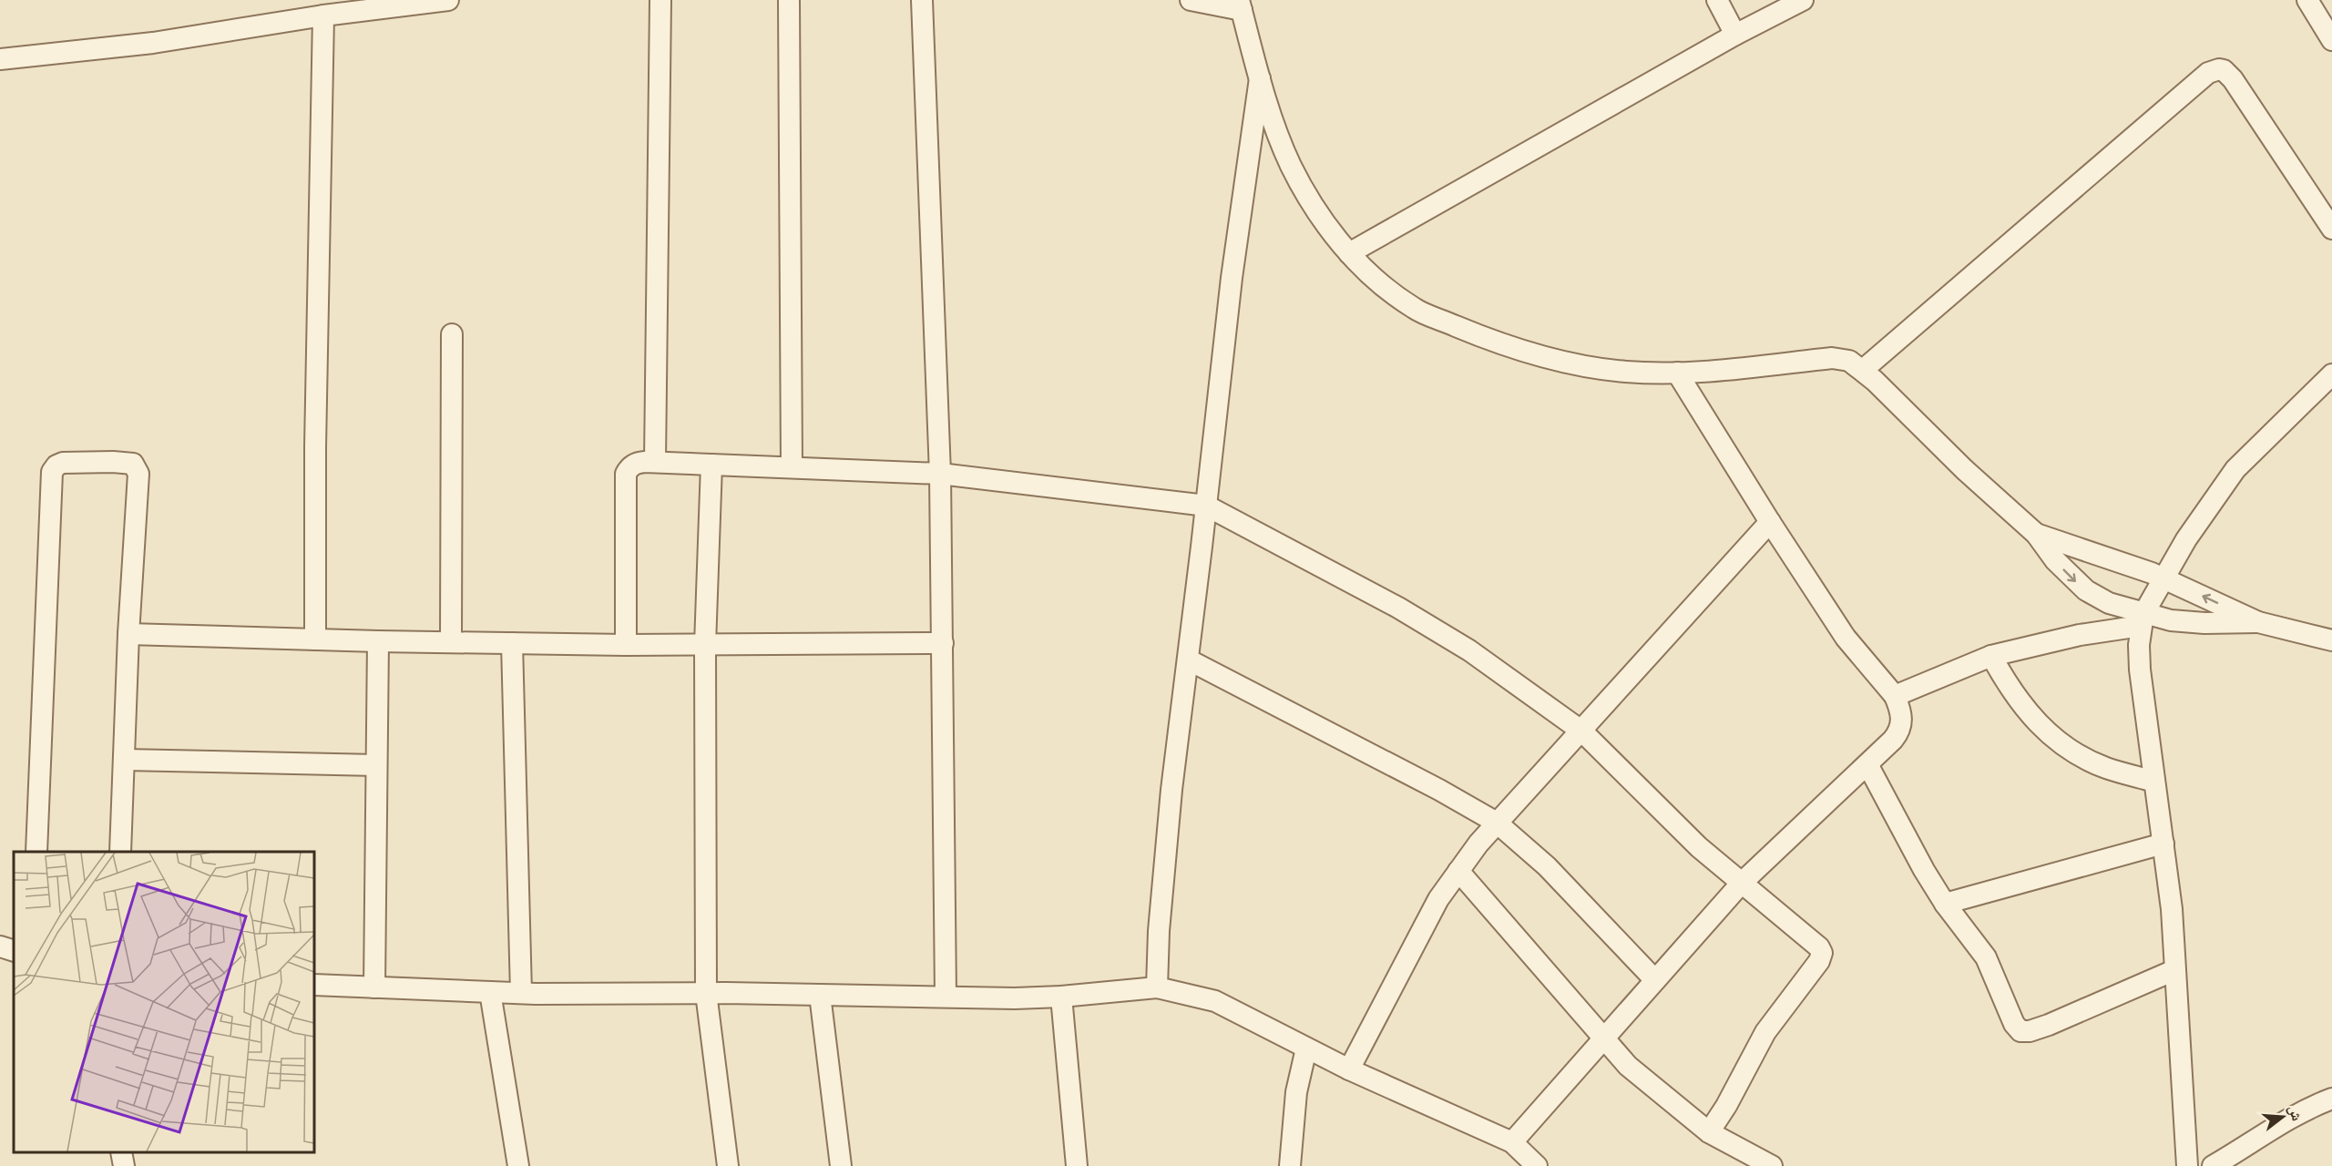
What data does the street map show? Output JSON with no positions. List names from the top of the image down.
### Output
{
  "north": "right"
}
